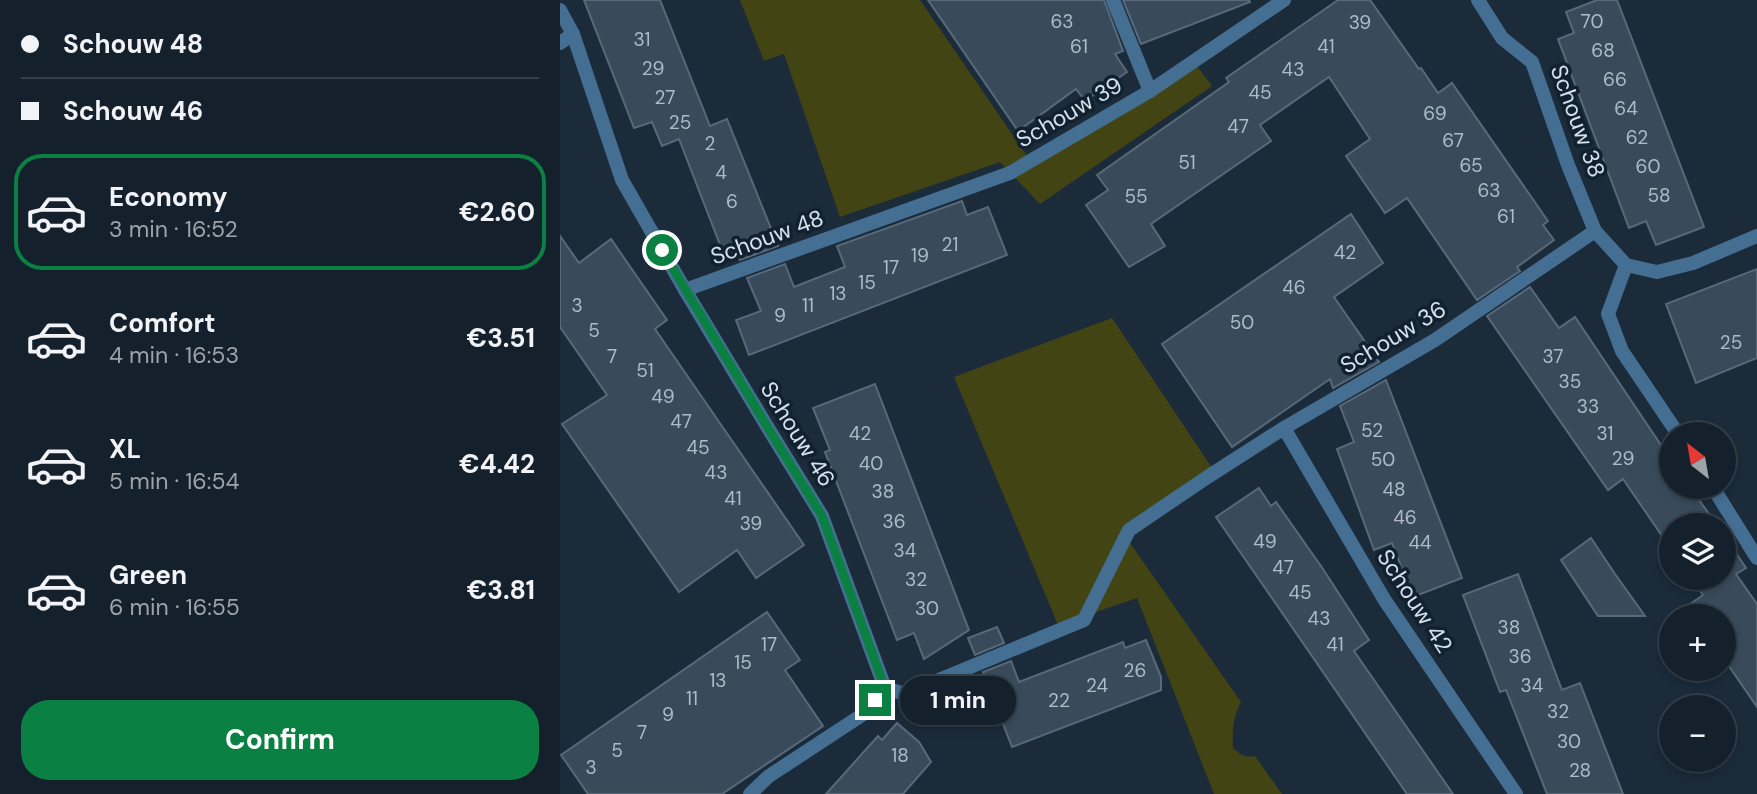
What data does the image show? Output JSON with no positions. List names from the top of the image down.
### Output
{
  "streets": {
    "street": [
      "Schouw 39",
      "Schouw 38",
      "Schouw 48",
      "Schouw 36",
      "Schouw 46",
      "Schouw 42"
    ]
  },
  "crossings": [
    ["Schouw 39", "Schouw 48"],
    ["Schouw 38", "Schouw 36"],
    ["Schouw 48", "Schouw 46"],
    ["Schouw 36", "Schouw 46"],
    ["Schouw 36", "Schouw 42"]
  ],
  "house_numbers": [
    "63",
    "70",
    "39",
    "31",
    "61",
    "41",
    "68",
    "29",
    "43",
    "66",
    "45",
    "27",
    "64",
    "69",
    "25",
    "47",
    "62",
    "67",
    "2",
    "51",
    "65",
    "60",
    "4",
    "63",
    "58",
    "55",
    "6",
    "61",
    "21",
    "42",
    "19",
    "17",
    "15",
    "46",
    "13",
    "3",
    "11",
    "9",
    "50",
    "5",
    "25",
    "7",
    "37",
    "51",
    "35",
    "49",
    "33",
    "47",
    "52",
    "42",
    "31",
    "45",
    "29",
    "50",
    "40",
    "43",
    "48",
    "38",
    "41",
    "46",
    "36",
    "39",
    "49",
    "44",
    "34",
    "47",
    "32",
    "45",
    "30",
    "43",
    "38",
    "17",
    "41",
    "36",
    "15",
    "26",
    "13",
    "24",
    "34",
    "11",
    "22",
    "32",
    "9",
    "7",
    "30",
    "5",
    "18",
    "3",
    "28"
  ],
  "north": "top left",
  "page": {
    "banner": ["Schouw 48", "Schouw 46"],
    "list": [
      {
        "name": "Economy",
        "note": "3 min · 16:52",
        "value": "€2.60"
      },
      {
        "name": "Comfort",
        "note": "4 min · 16:53",
        "value": "€3.51"
      },
      {
        "name": "XL",
        "note": "5 min · 16:54",
        "value": "€4.42"
      },
      {
        "name": "Green",
        "note": "6 min · 16:55",
        "value": "€3.81"
      }
    ],
    "map_buttons": ["+", "−"],
    "bubble": "1 min",
    "buttons": "Confirm"
  }
}
